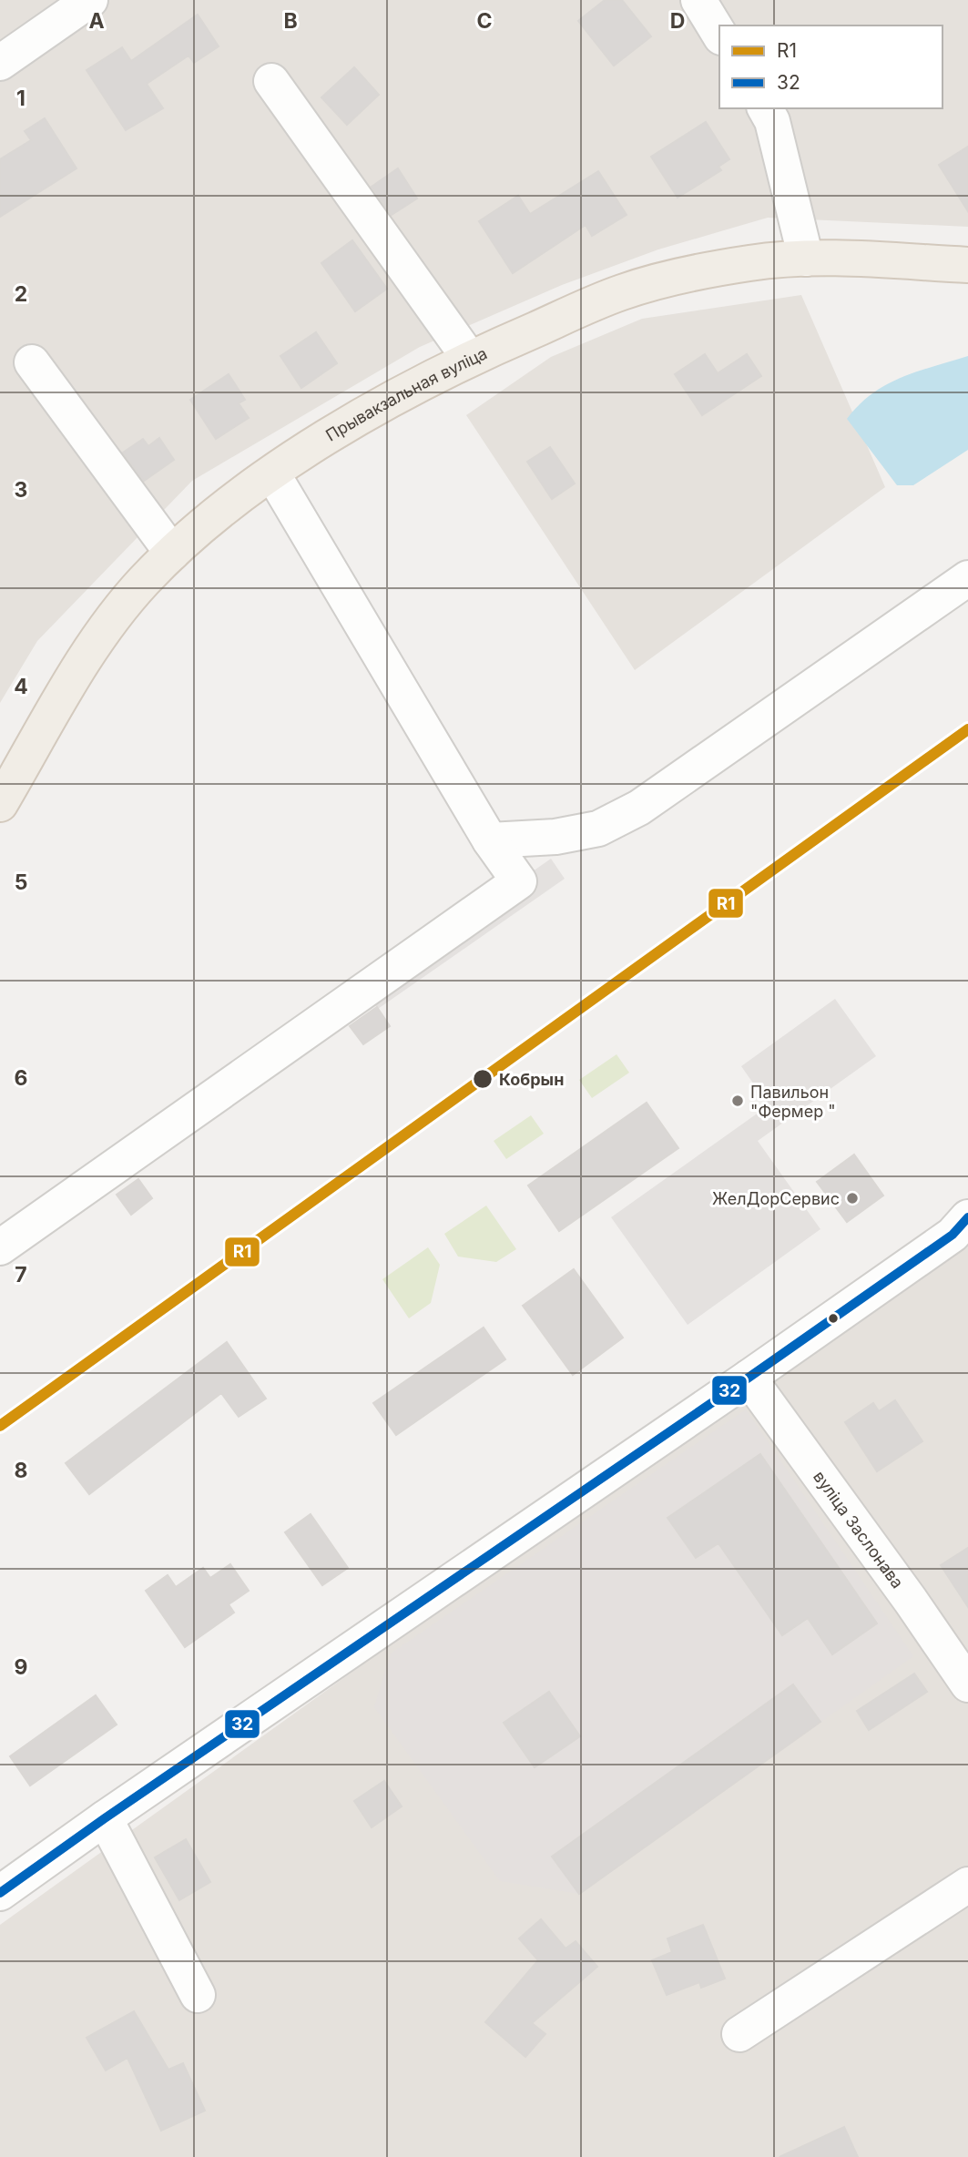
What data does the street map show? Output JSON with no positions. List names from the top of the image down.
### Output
{
  "streets": {
    "main road": ["Прывакзальная вуліца"],
    "street": ["вуліца Заслонава"]
  },
  "places": ["Кобрын", "Павильон \"Фермер \"", "ЖелДорСервис"],
  "lines": ["transit line R1", "transit line 32"],
  "legend": ["R1", "32"],
  "grid": {
    "columns": [
      "A",
      "B",
      "C",
      "D"
    ],
    "rows": [
      "1",
      "2",
      "3",
      "4",
      "5",
      "6",
      "7",
      "8",
      "9"
    ]
  }
}
